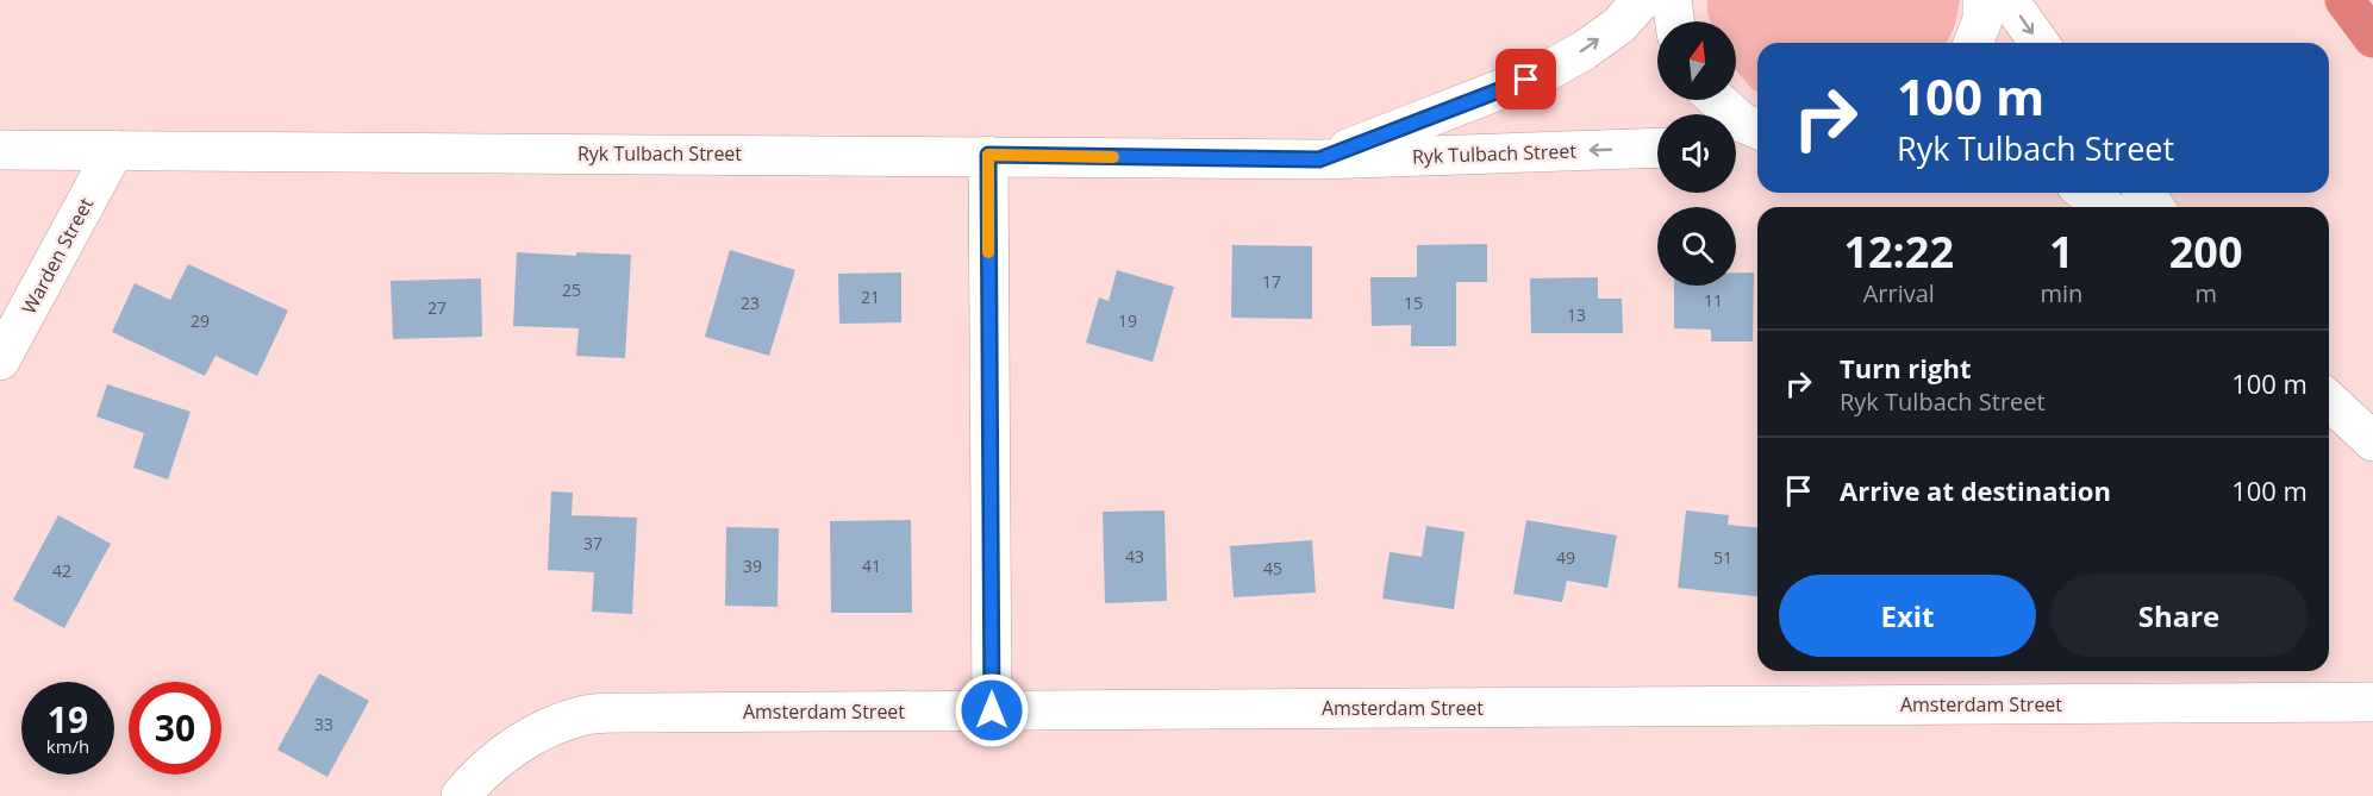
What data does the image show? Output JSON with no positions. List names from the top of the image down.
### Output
{
  "streets": {
    "street": ["Ryk Tulbach Street", "Warden Street", "Amsterdam Street"]
  },
  "crossings": [
    ["Ryk Tulbach Street", "Warden Street"]
  ],
  "house_numbers": [
    "17",
    "25",
    "21",
    "11",
    "23",
    "15",
    "27",
    "13",
    "29",
    "19",
    "37",
    "43",
    "49",
    "51",
    "39",
    "41",
    "45",
    "42",
    "33"
  ],
  "north": "top",
  "page": {
    "turn": ["100 m", "Ryk Tulbach Street"],
    "eta": [
      "12:22",
      "Arrival",
      "1",
      "min",
      "200",
      "m"
    ],
    "list": [
      {
        "name": "Turn right",
        "note": "Ryk Tulbach Street",
        "value": "100 m"
      },
      {
        "name": "Arrive at destination",
        "value": "100 m"
      }
    ],
    "buttons": ["Exit", "Share"],
    "speed": "19 km/h",
    "limit": "30"
  }
}
